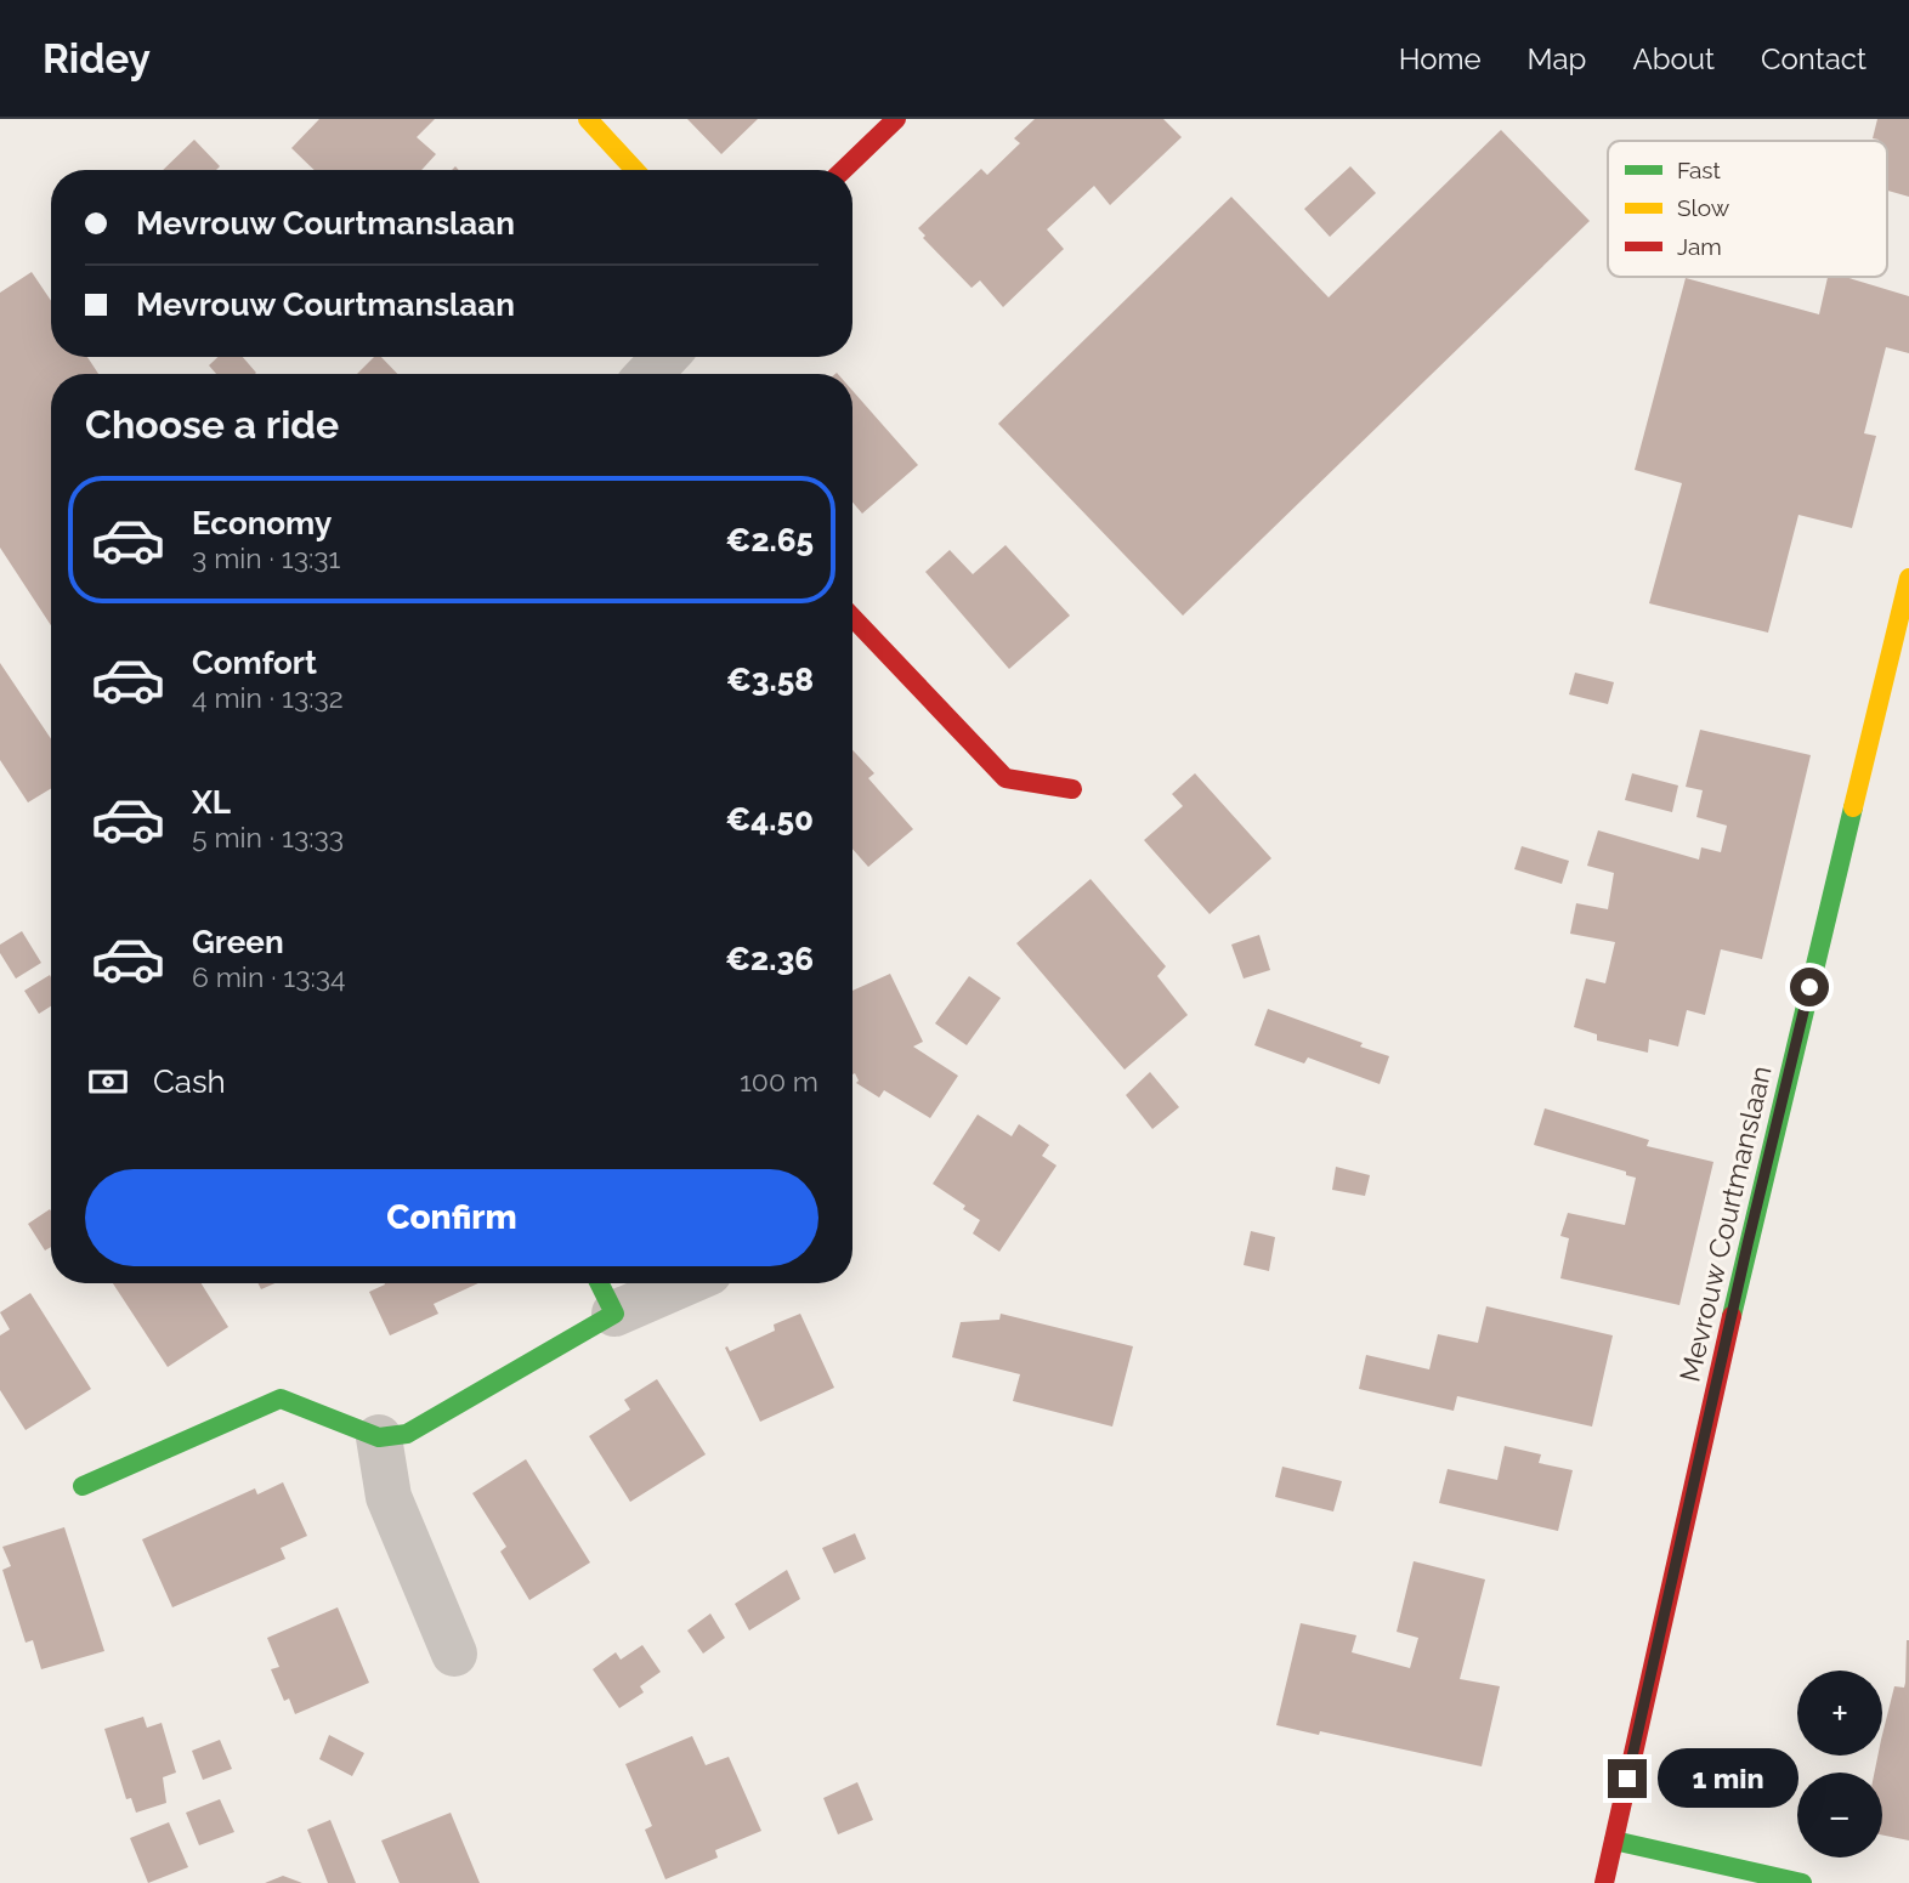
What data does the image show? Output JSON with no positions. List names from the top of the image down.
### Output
{
  "streets": {
    "street": ["Mevrouw Courtmanslaan"]
  },
  "legend": ["Fast", "Slow", "Jam"],
  "page": {
    "header": "Ridey",
    "nav": [
      "Home",
      "Map",
      "About",
      "Contact"
    ],
    "banner": ["Mevrouw Courtmanslaan", "Mevrouw Courtmanslaan"],
    "heading": "Choose a ride",
    "list": [
      {
        "name": "Economy",
        "note": "3 min · 13:31",
        "value": "€2.65"
      },
      {
        "name": "Comfort",
        "note": "4 min · 13:32",
        "value": "€3.58"
      },
      {
        "name": "XL",
        "note": "5 min · 13:33",
        "value": "€4.50"
      },
      {
        "name": "Green",
        "note": "6 min · 13:34",
        "value": "€2.36"
      }
    ],
    "pay": ["Cash", "100 m"],
    "buttons": "Confirm",
    "map_buttons": ["+", "−"],
    "bubble": "1 min"
  }
}
